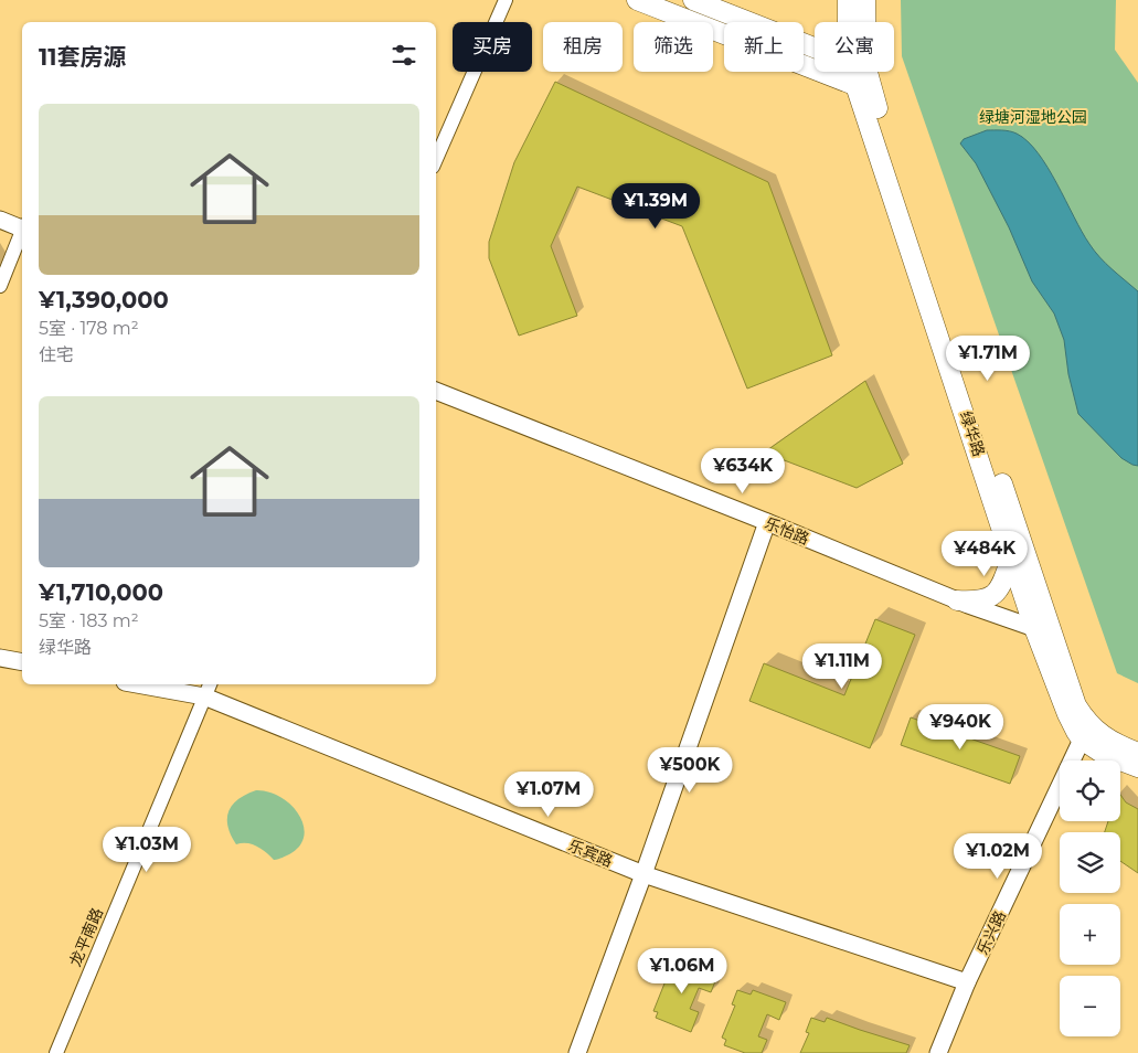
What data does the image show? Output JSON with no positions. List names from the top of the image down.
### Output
{
  "streets": {
    "main road": ["绿华路"],
    "street": [
      "乐怡路",
      "乐宾路",
      "乐兴路",
      "龙平南路"
    ]
  },
  "crossings": [
    ["绿华路", "乐怡路"],
    ["绿华路", "乐兴路"],
    ["乐宾路", "乐兴路"],
    ["乐宾路", "龙平南路"]
  ],
  "parks": ["绿塘河湿地公园"],
  "page": {
    "chip": [
      "买房",
      "租房",
      "筛选",
      "新上",
      "公寓"
    ],
    "heading": "11套房源",
    "list": [
      {
        "name": "¥1,390,000",
        "note": "5室 · 178 m² · 住宅"
      },
      {
        "name": "¥1,710,000",
        "note": "5室 · 183 m² · 绿华路"
      }
    ],
    "price": [
      "¥1.39M",
      "¥1.71M",
      "¥634K",
      "¥484K",
      "¥1.11M",
      "¥940K",
      "¥500K",
      "¥1.07M",
      "¥1.03M",
      "¥1.02M",
      "¥1.06M"
    ],
    "map_buttons": ["+", "−"]
  }
}
